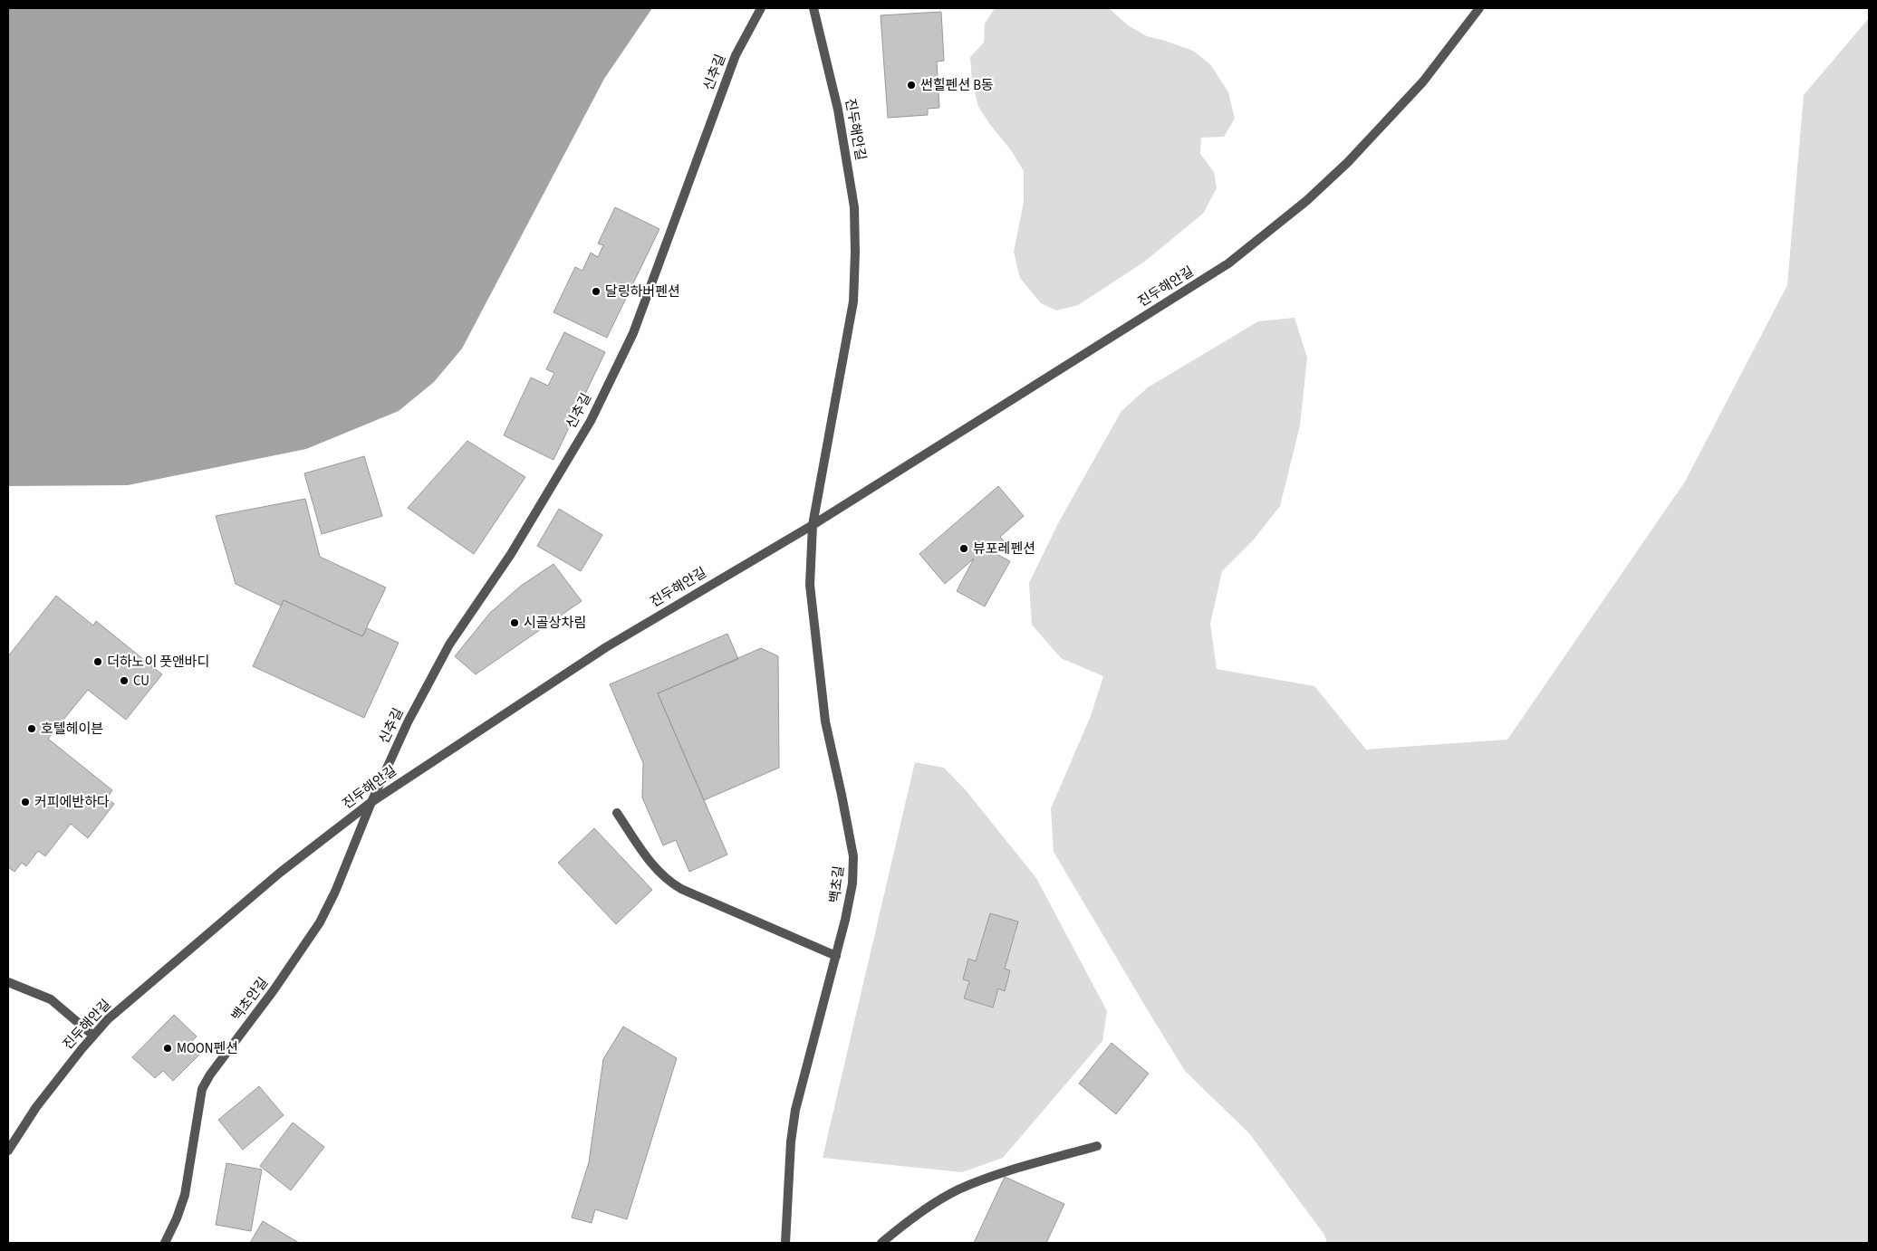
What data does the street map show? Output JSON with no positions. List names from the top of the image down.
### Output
{
  "streets": {
    "street": [
      "신추길",
      "진두해안길",
      "백초길",
      "백초안길"
    ]
  },
  "crossings": [
    ["신추길", "진두해안길"],
    ["신추길", "백초안길"],
    ["진두해안길", "백초길"],
    ["진두해안길", "백초안길"]
  ],
  "places": [
    "썬힐펜션 B동",
    "달링하버펜션",
    "뷰포레펜션",
    "시골상차림",
    "더하노이 풋앤바디",
    "CU",
    "호텔헤이븐",
    "커피에반하다",
    "MOON펜션"
  ]
}
